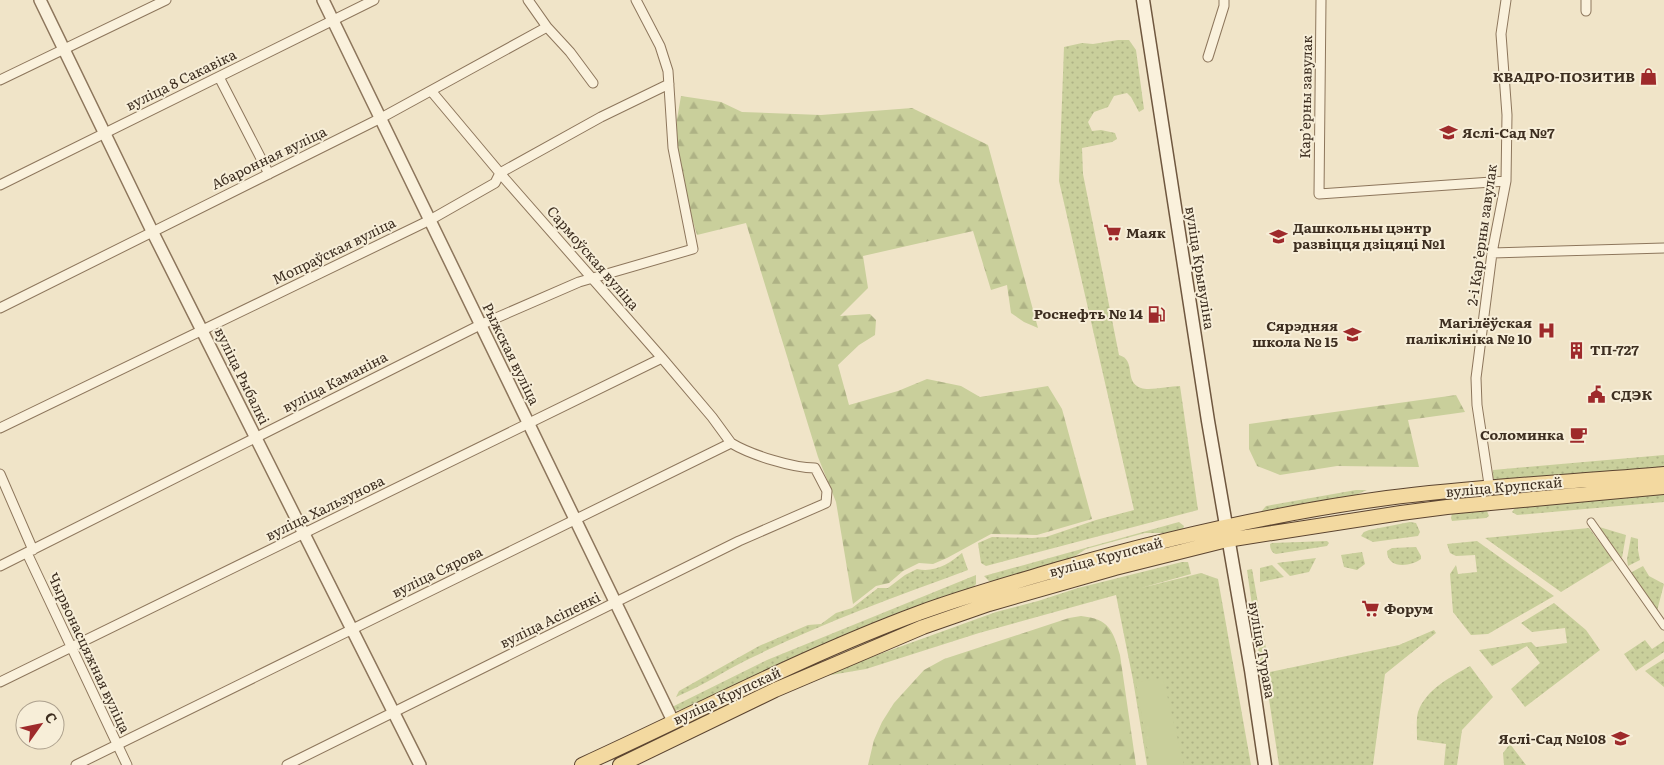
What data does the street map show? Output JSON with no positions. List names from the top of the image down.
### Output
{
  "streets": {
    "main road": ["вуліца Крывуліна", "вуліца Крупскай", "вуліца Турава"],
    "street": [
      "вуліца 8 Сакавіка",
      "Карʼерны завулак",
      "Абаронная вуліца",
      "2-і Карʼерны завулак",
      "Мопраўская вуліца",
      "Сармоўская вуліца",
      "Рыжская вуліца",
      "вуліца Рыбалкі",
      "вуліца Каманіна",
      "вуліца Хальзунова",
      "вуліца Сярова",
      "вуліца Асіпенкі",
      "Чырвонасцяжная вуліца"
    ]
  },
  "crossings": [
    ["вуліца 8 Сакавіка", "Рыжская вуліца"],
    ["вуліца 8 Сакавіка", "вуліца Рыбалкі"],
    ["Карʼерны завулак", "2-і Карʼерны завулак"],
    ["Абаронная вуліца", "Сармоўская вуліца"],
    ["Абаронная вуліца", "Рыжская вуліца"],
    ["Абаронная вуліца", "вуліца Рыбалкі"],
    ["2-і Карʼерны завулак", "вуліца Крупскай"],
    ["Мопраўская вуліца", "Сармоўская вуліца"],
    ["Мопраўская вуліца", "Рыжская вуліца"],
    ["Мопраўская вуліца", "вуліца Рыбалкі"],
    ["Мопраўская вуліца", "вуліца Каманіна"],
    ["Сармоўская вуліца", "вуліца Каманіна"],
    ["Сармоўская вуліца", "вуліца Хальзунова"],
    ["Сармоўская вуліца", "вуліца Сярова"],
    ["Сармоўская вуліца", "вуліца Асіпенкі"],
    ["вуліца Крывуліна", "вуліца Крупскай"],
    ["вуліца Крывуліна", "вуліца Турава"],
    ["Рыжская вуліца", "вуліца Каманіна"],
    ["Рыжская вуліца", "вуліца Крупскай"],
    ["Рыжская вуліца", "вуліца Хальзунова"],
    ["Рыжская вуліца", "вуліца Сярова"],
    ["Рыжская вуліца", "вуліца Асіпенкі"],
    ["вуліца Рыбалкі", "вуліца Каманіна"],
    ["вуліца Рыбалкі", "вуліца Хальзунова"],
    ["вуліца Рыбалкі", "вуліца Сярова"],
    ["вуліца Рыбалкі", "вуліца Асіпенкі"],
    ["вуліца Каманіна", "Чырвонасцяжная вуліца"],
    ["вуліца Крупскай", "вуліца Турава"],
    ["вуліца Хальзунова", "Чырвонасцяжная вуліца"],
    ["вуліца Сярова", "вуліца Асіпенкі"],
    ["вуліца Сярова", "Чырвонасцяжная вуліца"]
  ],
  "places": {
    "shop": ["КВАДРО-ПОЗИТИВ"],
    "school or university": [
      "Яслі-Сад №7",
      "Дашкольны цэнтр развіцця дзіцяці №1",
      "Сярэдняя школа № 15",
      "Яслі-Сад №108"
    ],
    "supermarket": ["Маяк", "Форум"],
    "fuel station": ["Роснефть № 14"],
    "hospital": ["Магілёўская паліклініка № 10"],
    "building": ["ТП-727"],
    "public building": ["СДЭК"],
    "cafe": ["Соломинка"]
  },
  "north": "top right"
}
